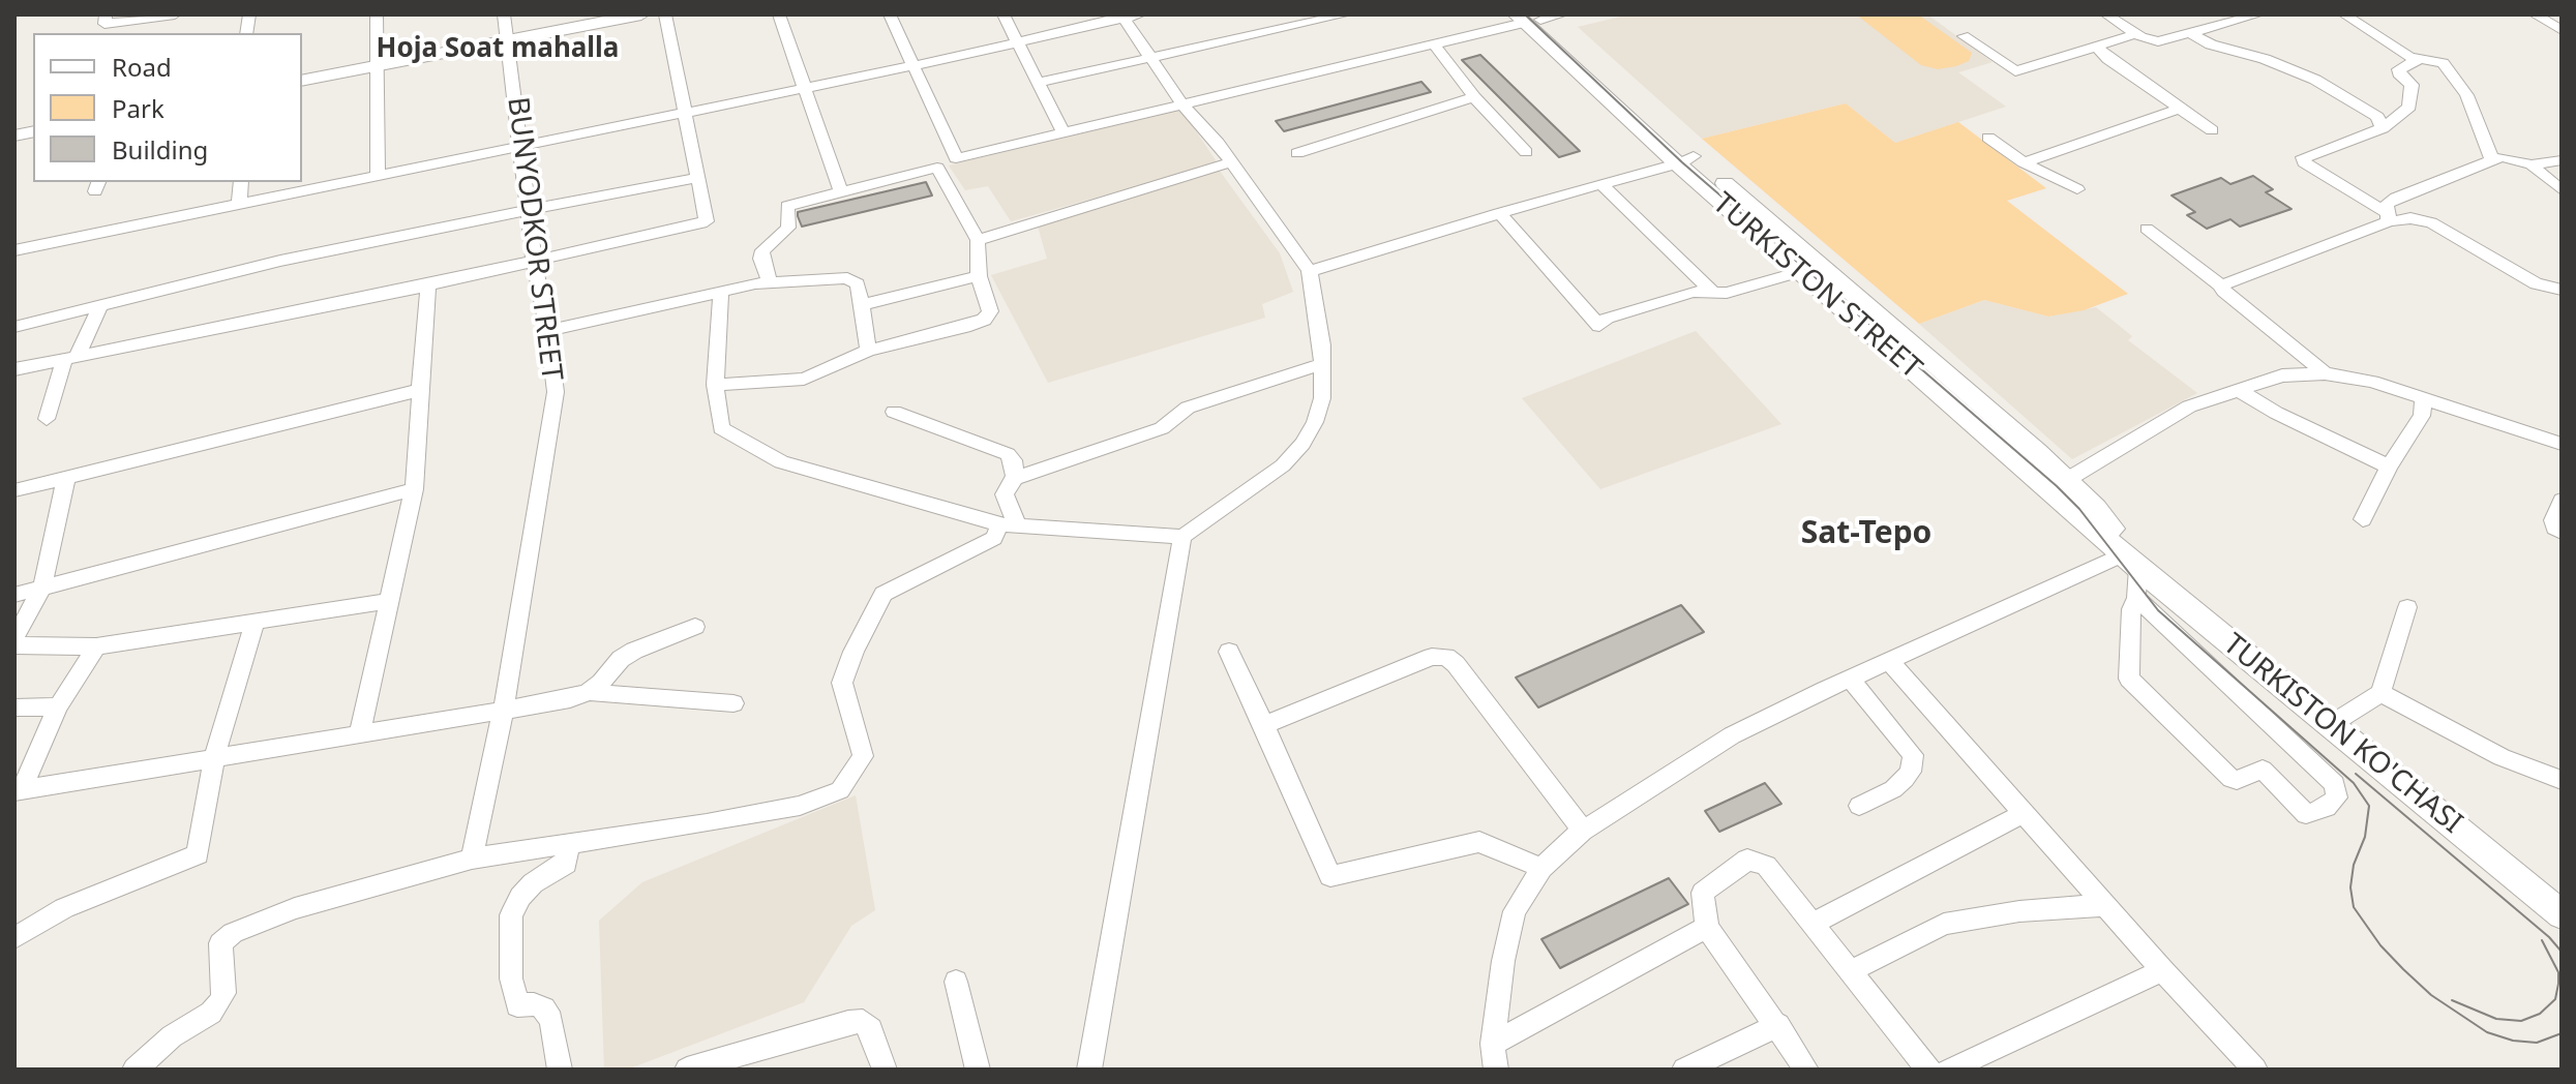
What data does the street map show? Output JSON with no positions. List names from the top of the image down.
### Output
{
  "streets": {
    "main road": ["TURKISTON STREET", "TURKISTON KO'CHASI"],
    "street": ["BUNYODKOR STREET"]
  },
  "crossings": [
    ["TURKISTON STREET", "TURKISTON KO'CHASI"]
  ],
  "districts": ["Hoja Soat mahalla", "Sat-Tepo"],
  "legend": ["Road", "Park", "Building"]
}
